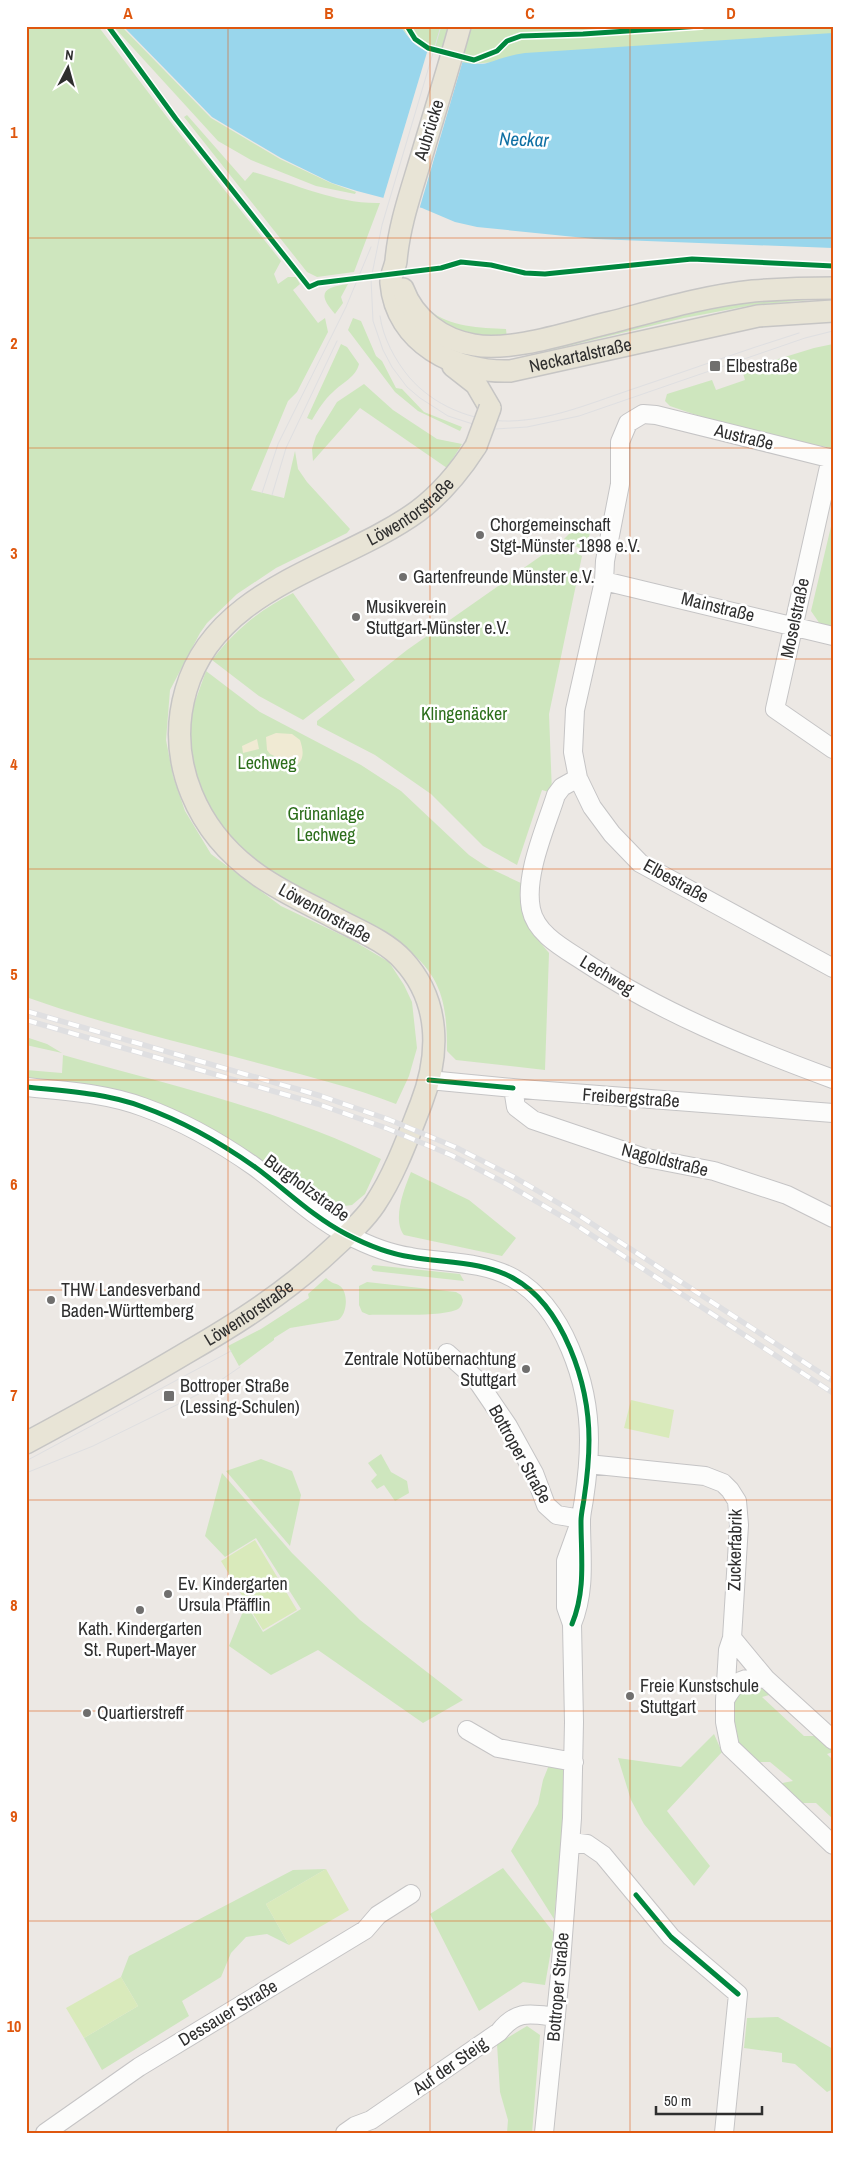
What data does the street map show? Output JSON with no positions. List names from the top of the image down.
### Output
{
  "streets": {
    "main road": ["Aubrücke", "Neckartalstraße", "Löwentorstraße"],
    "street": [
      "Austraße",
      "Mainstraße",
      "Moselstraße",
      "Elbestraße",
      "Lechweg",
      "Freibergstraße",
      "Nagoldstraße",
      "Burgholzstraße",
      "Bottroper Straße",
      "Zuckerfabrik",
      "Dessauer Straße",
      "Auf der Steig"
    ]
  },
  "crossings": [
    ["Aubrücke", "Neckartalstraße"],
    ["Neckartalstraße", "Löwentorstraße"],
    ["Austraße", "Moselstraße"],
    ["Austraße", "Elbestraße"],
    ["Löwentorstraße", "Freibergstraße"],
    ["Löwentorstraße", "Burgholzstraße"],
    ["Löwentorstraße", "Bottroper Straße"],
    ["Mainstraße", "Moselstraße"],
    ["Mainstraße", "Elbestraße"],
    ["Elbestraße", "Lechweg"],
    ["Freibergstraße", "Nagoldstraße"],
    ["Burgholzstraße", "Bottroper Straße"],
    ["Bottroper Straße", "Zuckerfabrik"],
    ["Bottroper Straße", "Auf der Steig"]
  ],
  "water": ["Neckar"],
  "parks": ["Klingenäcker", "Lechweg", "Grünanlage Lechweg"],
  "places": {
    "transit": ["Elbestraße", "Bottroper Straße (Lessing-Schulen)"],
    "other": [
      "Chorgemeinschaft Stgt-Münster 1898 e.V.",
      "Gartenfreunde Münster e.V.",
      "Musikverein Stuttgart-Münster e.V.",
      "THW Landesverband Baden-Württemberg",
      "Zentrale Notübernachtung Stuttgart",
      "Ev. Kindergarten Ursula Pfäfflin",
      "Kath. Kindergarten St. Rupert-Mayer",
      "Freie Kunstschule Stuttgart",
      "Quartierstreff"
    ]
  },
  "scale_bar": "50 m",
  "north": "top",
  "grid": {
    "columns": [
      "A",
      "B",
      "C",
      "D"
    ],
    "rows": [
      "1",
      "2",
      "3",
      "4",
      "5",
      "6",
      "7",
      "8",
      "9",
      "10"
    ]
  }
}
